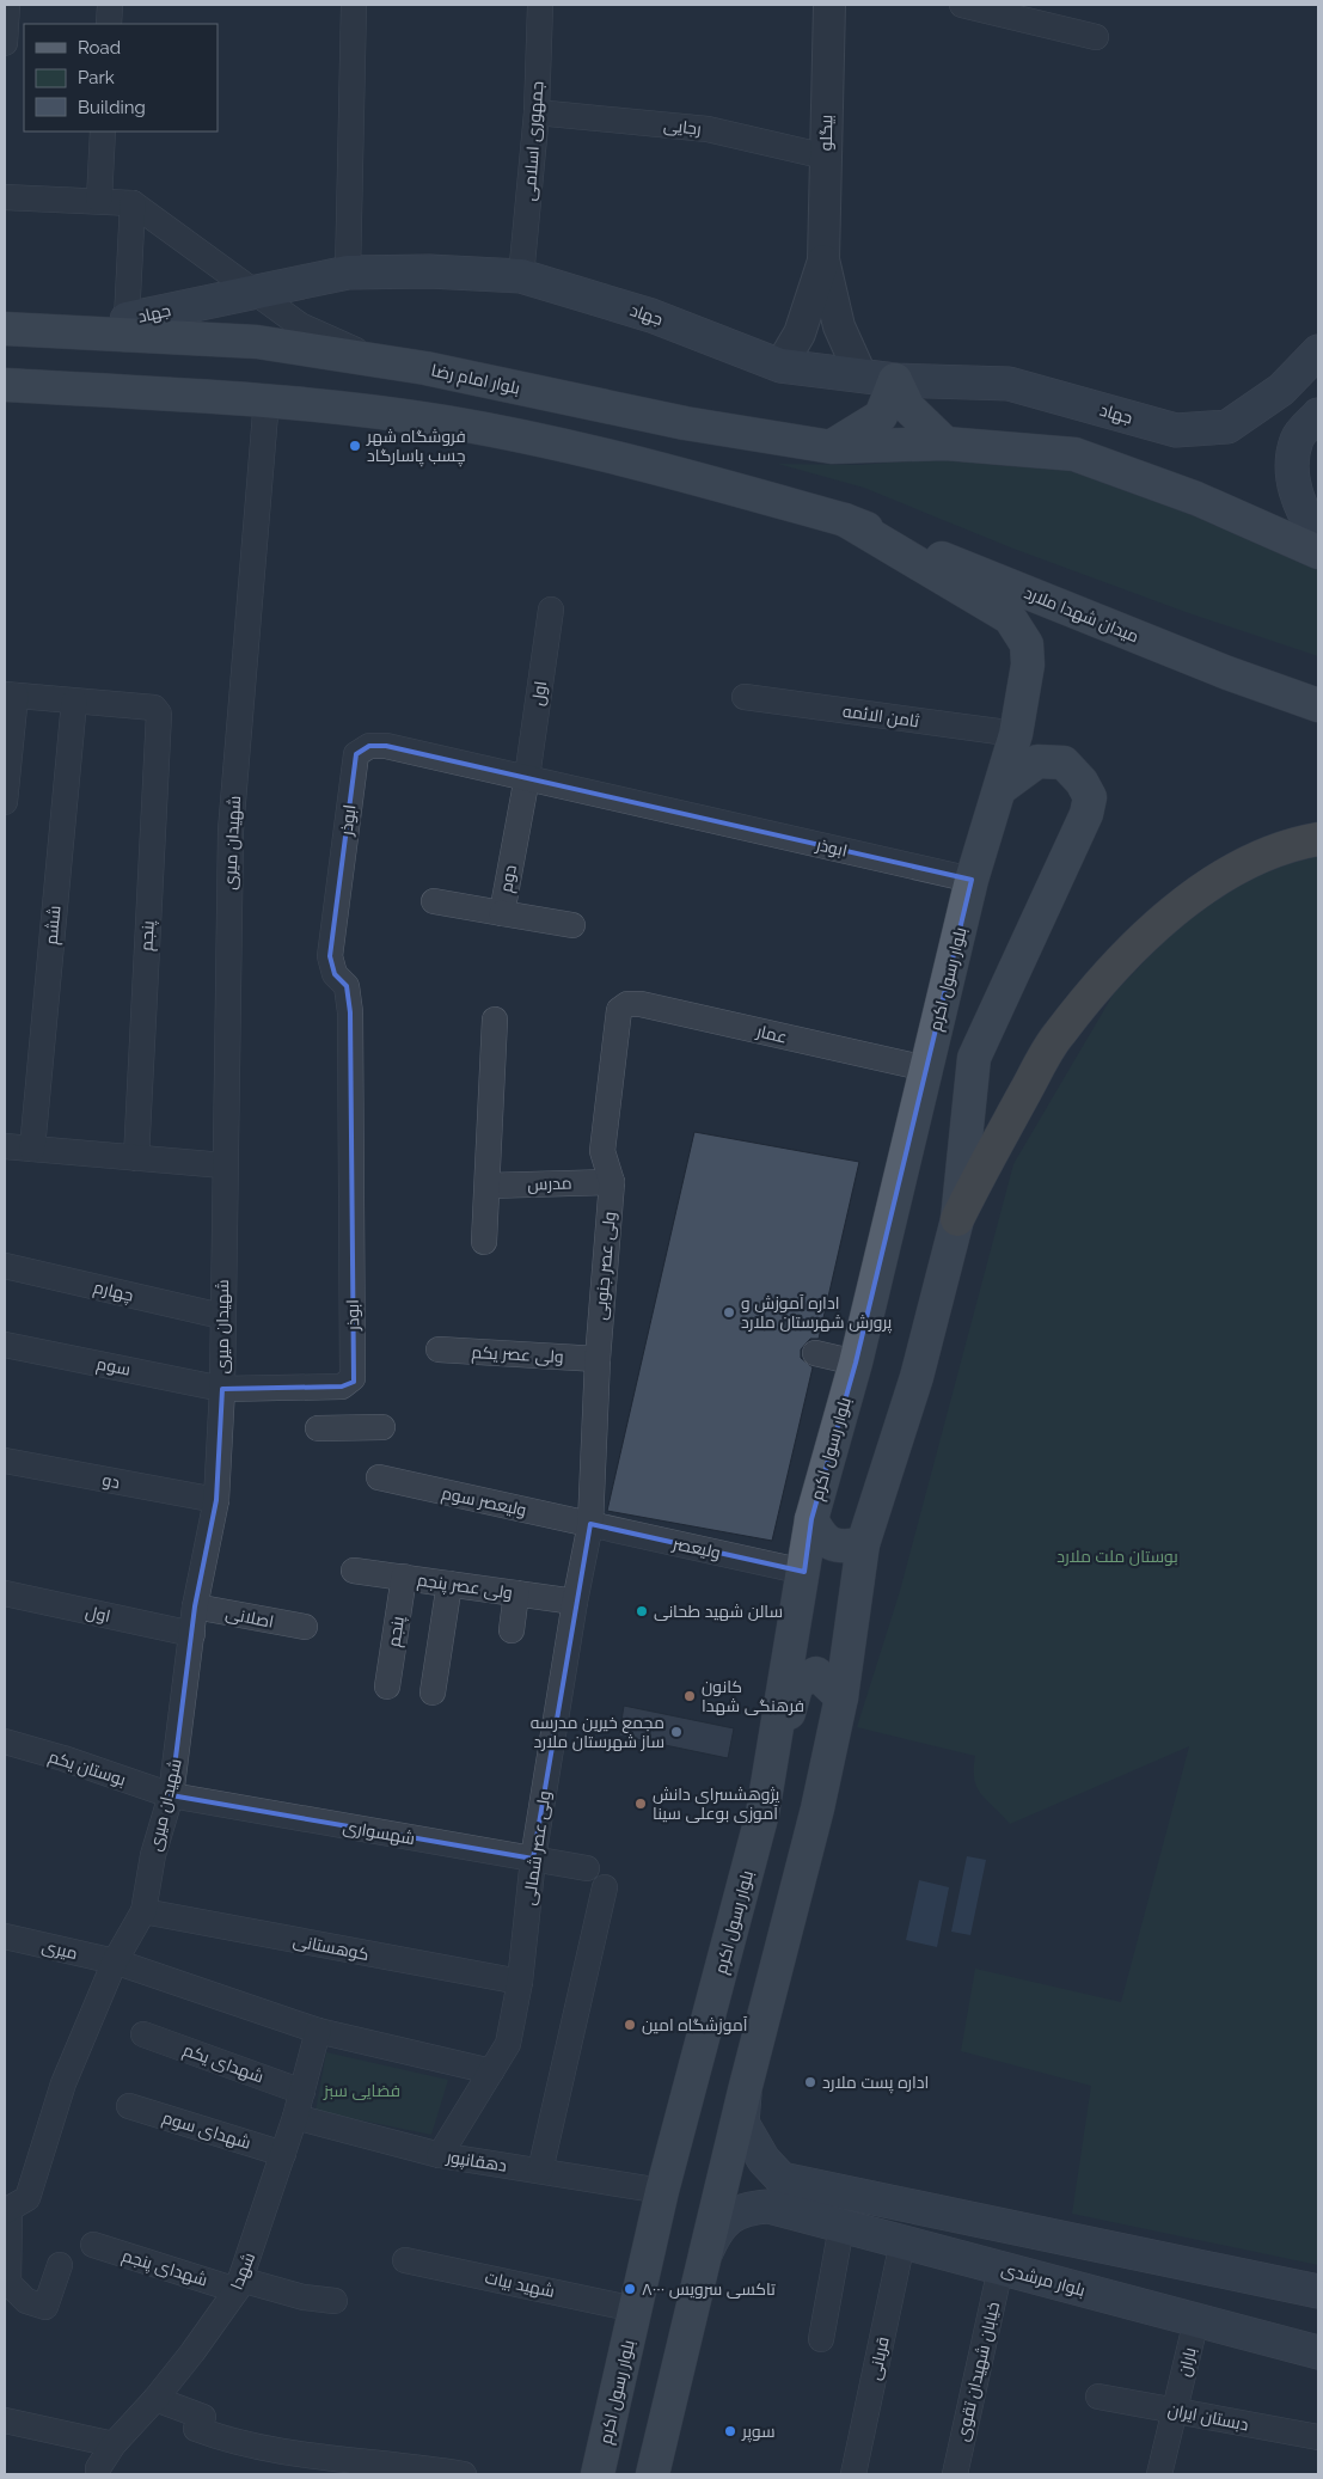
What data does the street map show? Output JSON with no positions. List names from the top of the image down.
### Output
{
  "streets": {
    "main road": [
      "جهاد",
      "بلوار امام رضا",
      "میدان شهدا ملارد",
      "بلوار رسول اکرم",
      "بلوار مرشدی"
    ],
    "street": [
      "رجایی",
      "بیگلو",
      "جمهوری اسلامی",
      "اول",
      "ثامن الائمه",
      "ابوذر",
      "شهیدان میری",
      "دوم",
      "ششم",
      "پنجم",
      "عمار",
      "مدرس",
      "ولی عصر جنوبی",
      "چهارم",
      "ولی عصر یکم",
      "سوم",
      "دو",
      "ولیعصر سوم",
      "ولیعصر",
      "ولی عصر پنجم",
      "اصلانی",
      "بوستان یکم",
      "شهسواری",
      "ولی عصر شمالی",
      "کوهستانی",
      "میری",
      "شهدای یکم",
      "شهدای سوم",
      "دهقانپور",
      "شهدای پنجم",
      "شهدا",
      "شهید بیات",
      "قربانی",
      "باران",
      "خیابان شهیدان تقوی",
      "دبستان ایران"
    ]
  },
  "crossings": [
    ["رجایی", "بیگلو"],
    ["رجایی", "جمهوری اسلامی"],
    ["جمهوری اسلامی", "جهاد"],
    ["جهاد", "بلوار امام رضا"],
    ["میدان شهدا ملارد", "بلوار رسول اکرم"],
    ["اول", "ابوذر"],
    ["اول", "شهیدان میری"],
    ["اول", "دوم"],
    ["ثامن الائمه", "بلوار رسول اکرم"],
    ["ابوذر", "دوم"],
    ["ابوذر", "بلوار رسول اکرم"],
    ["شهیدان میری", "چهارم"],
    ["شهیدان میری", "سوم"],
    ["شهیدان میری", "دو"],
    ["شهیدان میری", "اصلانی"],
    ["شهیدان میری", "بوستان یکم"],
    ["شهیدان میری", "شهسواری"],
    ["شهیدان میری", "کوهستانی"],
    ["شهیدان میری", "میری"],
    ["ششم", "پنجم"],
    ["پنجم", "ولی عصر پنجم"],
    ["بلوار رسول اکرم", "عمار"],
    ["بلوار رسول اکرم", "ولیعصر"],
    ["بلوار رسول اکرم", "دهقانپور"],
    ["بلوار رسول اکرم", "شهید بیات"],
    ["عمار", "ولی عصر جنوبی"],
    ["مدرس", "ولی عصر جنوبی"],
    ["ولی عصر جنوبی", "ولی عصر یکم"],
    ["ولی عصر جنوبی", "ولیعصر سوم"],
    ["ولی عصر جنوبی", "ولیعصر"],
    ["ولی عصر جنوبی", "ولی عصر شمالی"],
    ["ولیعصر سوم", "ولیعصر"],
    ["ولیعصر سوم", "ولی عصر شمالی"],
    ["ولیعصر", "ولی عصر شمالی"],
    ["ولی عصر پنجم", "ولی عصر شمالی"],
    ["بوستان یکم", "شهسواری"],
    ["شهسواری", "ولی عصر شمالی"],
    ["ولی عصر شمالی", "کوهستانی"],
    ["ولی عصر شمالی", "دهقانپور"],
    ["شهدای یکم", "شهدا"],
    ["شهدای سوم", "شهدا"],
    ["دهقانپور", "شهدا"],
    ["شهدای پنجم", "شهدا"],
    ["بلوار مرشدی", "قربانی"],
    ["بلوار مرشدی", "باران"],
    ["بلوار مرشدی", "خیابان شهیدان تقوی"],
    ["باران", "دبستان ایران"]
  ],
  "parks": ["بوستان ملت ملارد", "فضایی سبز"],
  "places": [
    "فروشگاه شهر چسب پاسارگاد",
    "اداره آموزش و پرورش شهرستان ملارد",
    "سالن شهید طحانی",
    "کانون فرهنگی شهدا",
    "مجمع خیرین مدرسه ساز شهرستان ملارد",
    "پژوهشسرای دانش آموزی بوعلی سینا",
    "آموزشگاه امین",
    "اداره پست ملارد",
    "تاکسی سرویس ۸۰۰۰",
    "سوپر"
  ],
  "legend": ["Road", "Park", "Building"]
}
